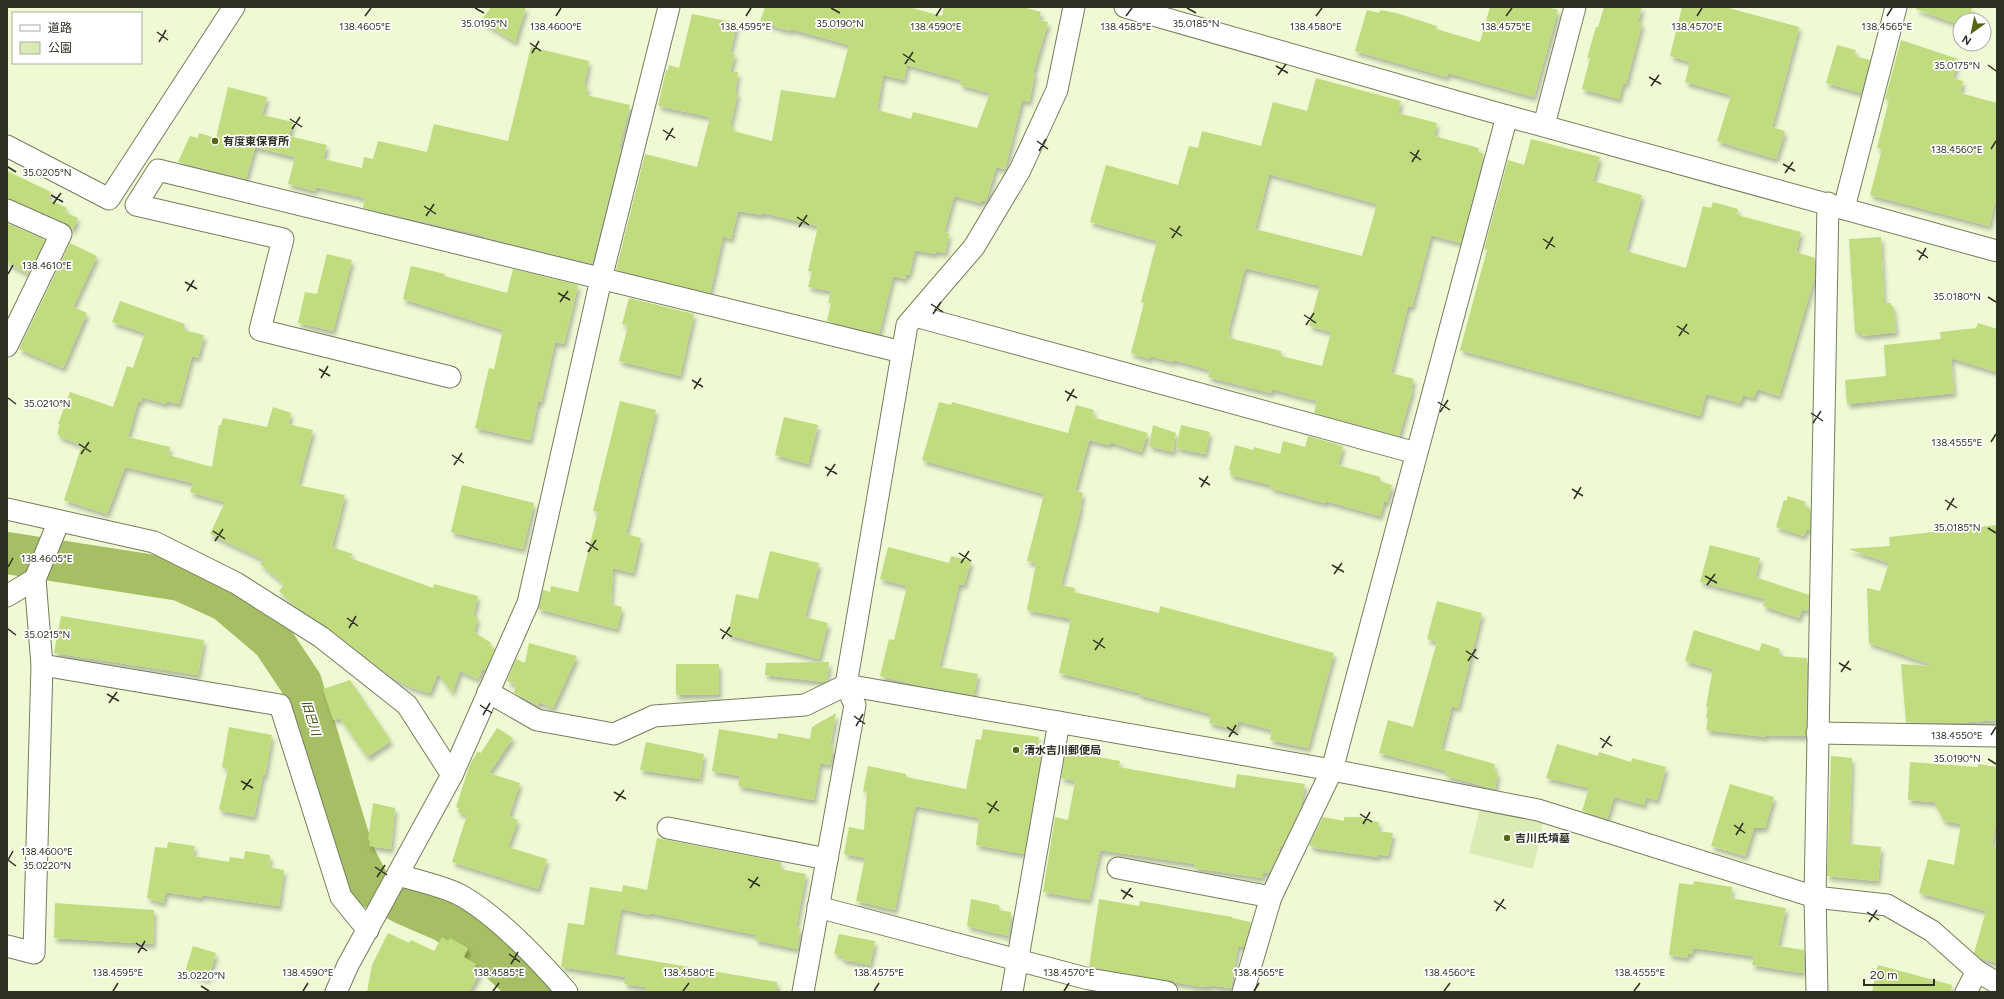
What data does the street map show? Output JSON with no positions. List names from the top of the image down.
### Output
{
  "water": ["旧巴川"],
  "places": ["有度東保育所", "清水吉川郵便局", "吉川氏墳墓"],
  "legend": ["道路", "公園"],
  "scale_bar": "20 m",
  "north": "bottom left",
  "coordinates": [
    "35.0195°N",
    "35.0190°N",
    "35.0185°N",
    "138.4600°E",
    "138.4605°E",
    "138.4595°E",
    "138.4590°E",
    "138.4585°E",
    "138.4580°E",
    "138.4575°E",
    "138.4570°E",
    "138.4565°E",
    "35.0175°N",
    "138.4560°E",
    "35.0205°N",
    "138.4610°E",
    "35.0180°N",
    "35.0210°N",
    "138.4555°E",
    "35.0215°N",
    "138.4550°E",
    "35.0220°N"
  ]
}
